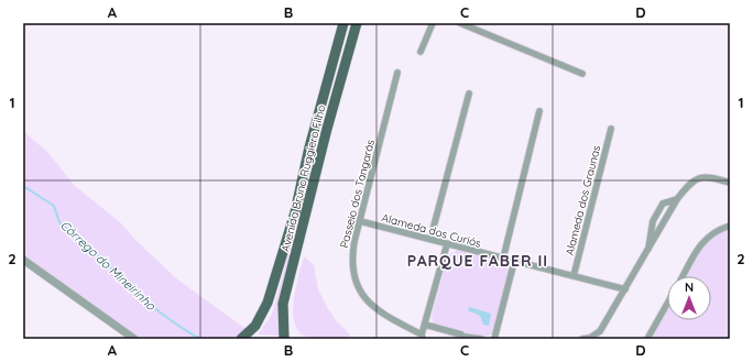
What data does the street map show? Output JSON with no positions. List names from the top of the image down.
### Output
{
  "streets": {
    "main road": ["Avenida Bruno Ruggiero Filho"],
    "street": ["Passeio dos Tangarás", "Alameda dos Graunas", "Alameda dos Curiós"]
  },
  "crossings": [
    ["Passeio dos Tangarás", "Alameda dos Curiós"],
    ["Alameda dos Graunas", "Alameda dos Curiós"]
  ],
  "districts": ["PARQUE FABER II"],
  "water": ["Córrego do Mineirinho"],
  "north": "top",
  "grid": {
    "columns": [
      "A",
      "B",
      "C",
      "D"
    ],
    "rows": ["1", "2"]
  }
}
